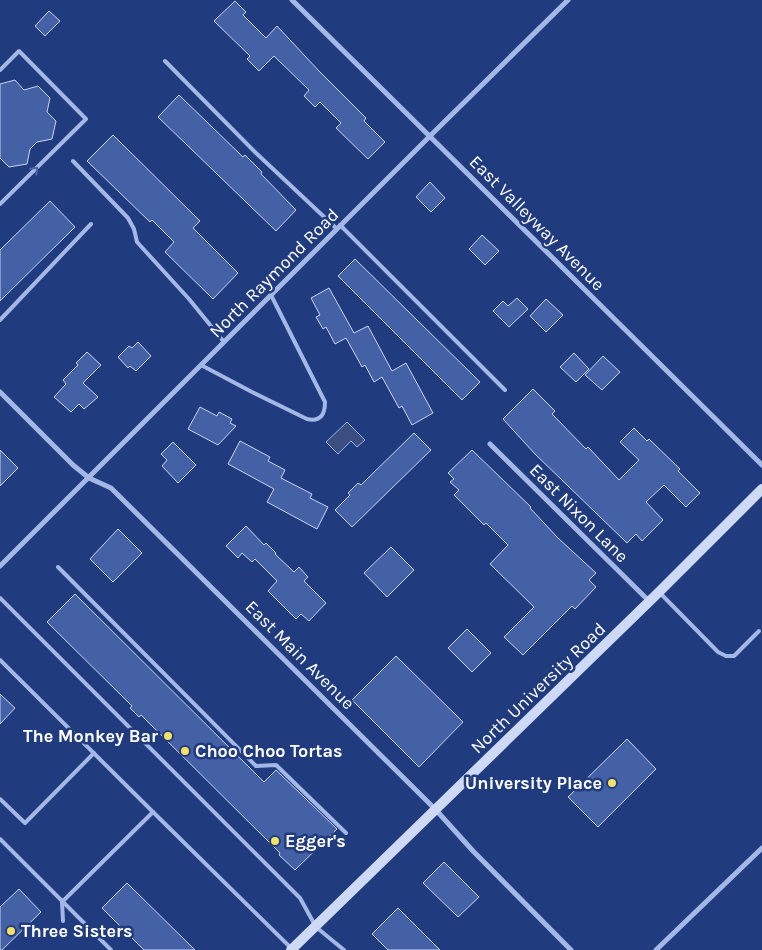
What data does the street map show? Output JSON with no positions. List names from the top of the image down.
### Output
{
  "streets": {
    "main road": ["North University Road"],
    "street": [
      "East Valleyway Avenue",
      "North Raymond Road",
      "East Nixon Lane",
      "East Main Avenue"
    ]
  },
  "crossings": [
    ["East Valleyway Avenue", "North Raymond Road"],
    ["North Raymond Road", "East Main Avenue"],
    ["East Nixon Lane", "North University Road"],
    ["East Main Avenue", "North University Road"]
  ],
  "places": [
    "The Monkey Bar",
    "Choo Choo Tortas",
    "University Place",
    "Egger's",
    "Three Sisters"
  ]
}
